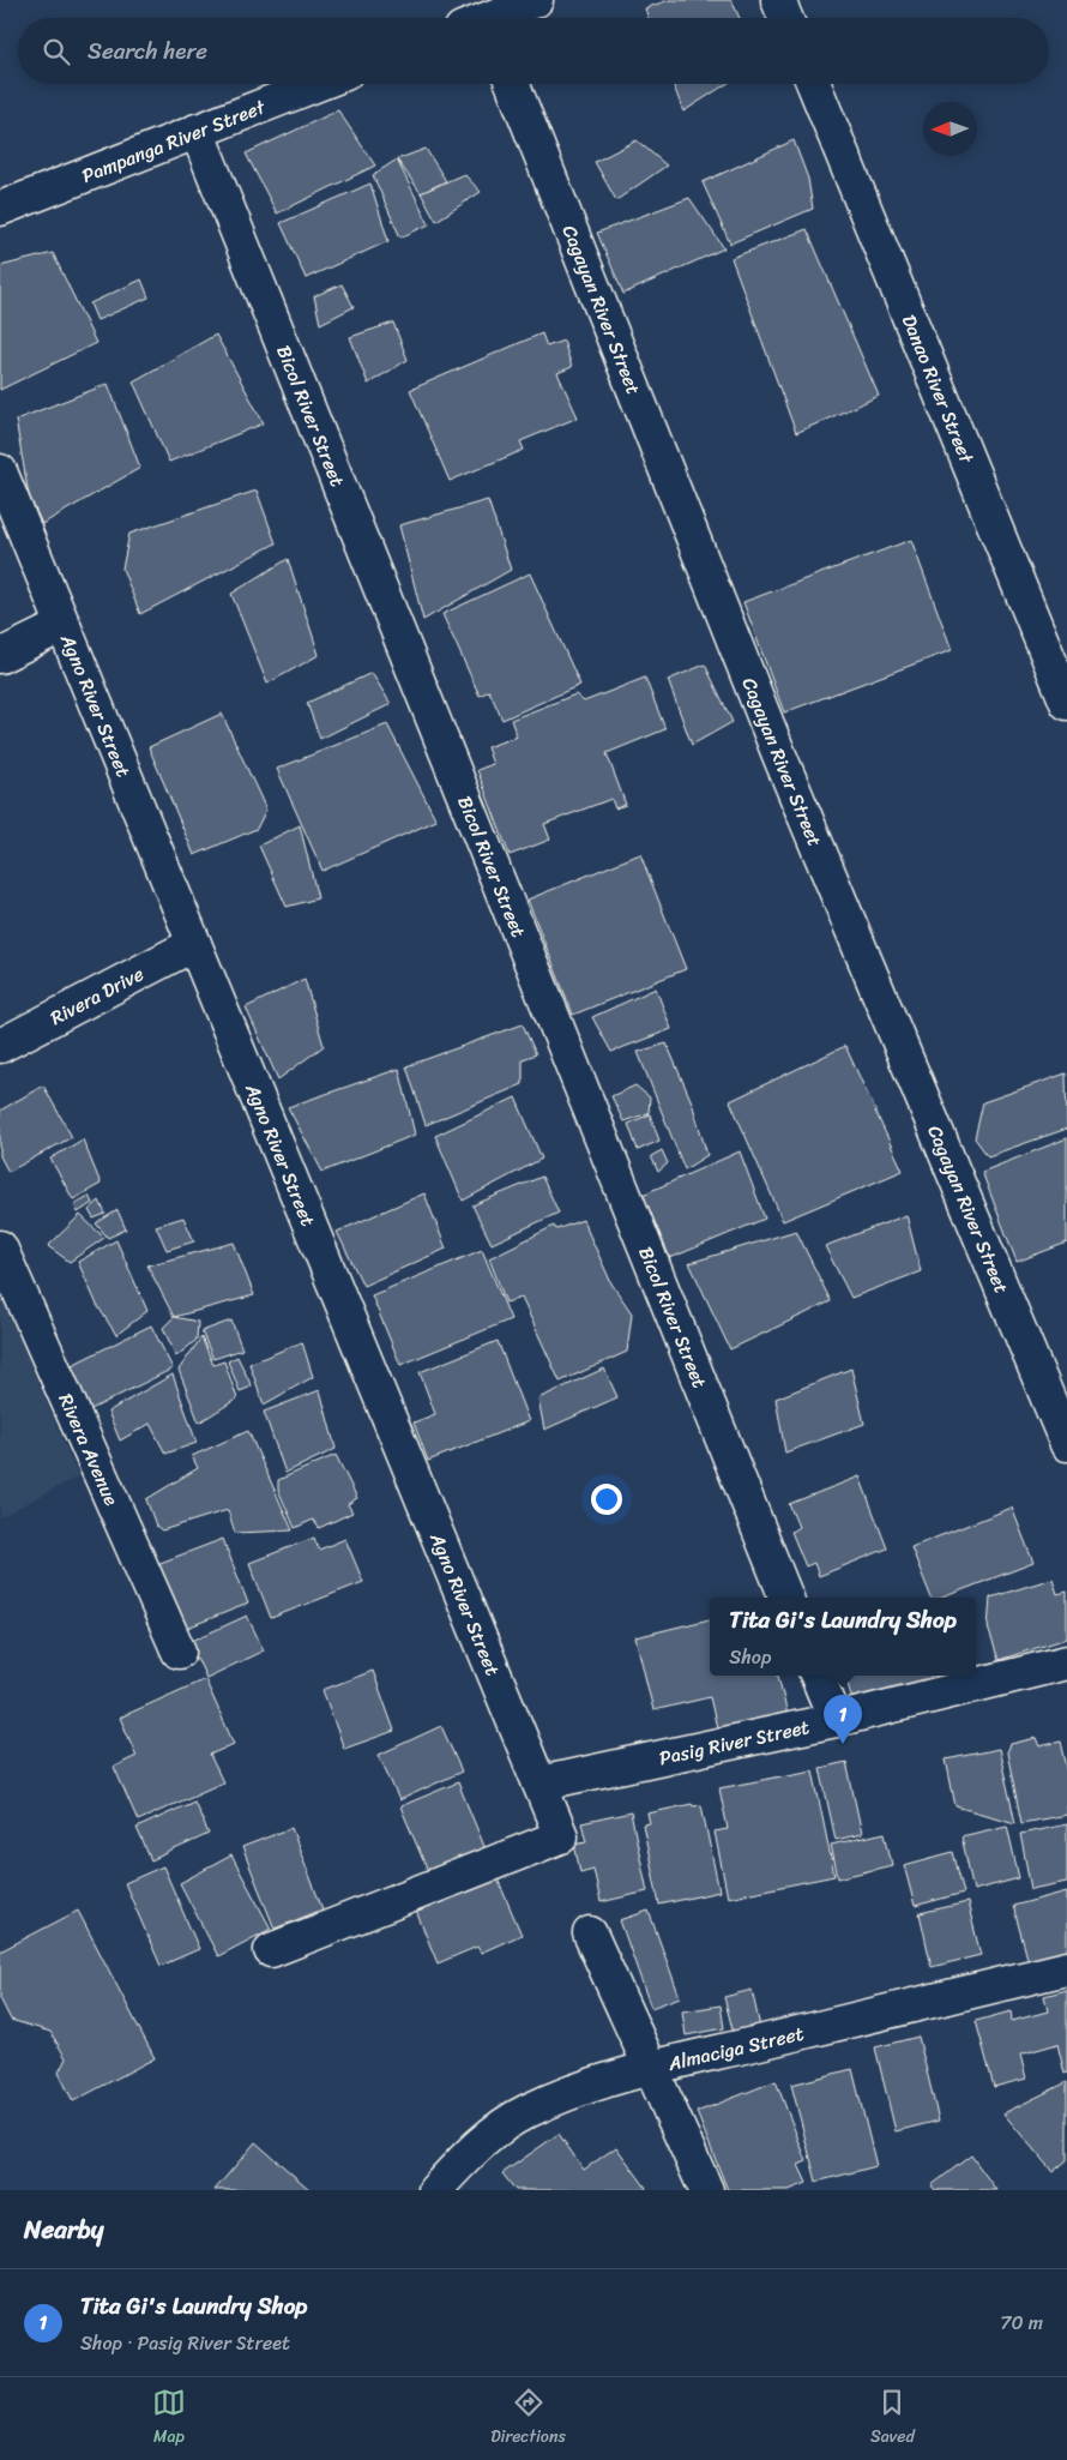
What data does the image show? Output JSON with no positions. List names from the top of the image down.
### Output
{
  "streets": {
    "street": [
      "Pampanga River Street",
      "Cagayan River Street",
      "Danao River Street",
      "Bicol River Street",
      "Agno River Street",
      "Rivera Drive",
      "Rivera Avenue",
      "Pasig River Street",
      "Almaciga Street"
    ]
  },
  "crossings": [
    ["Pampanga River Street", "Bicol River Street"],
    ["Agno River Street", "Rivera Drive"],
    ["Agno River Street", "Pasig River Street"]
  ],
  "north": "left",
  "page": {
    "search": "Search here",
    "popup": ["Tita Gi's Laundry Shop", "Shop"],
    "pins": "1",
    "heading": "Nearby",
    "list": [
      {
        "mark": "1",
        "name": "Tita Gi's Laundry Shop",
        "note": "Shop · Pasig River Street",
        "value": "70 m"
      }
    ],
    "nav": ["Map", "Directions", "Saved"]
  }
}
